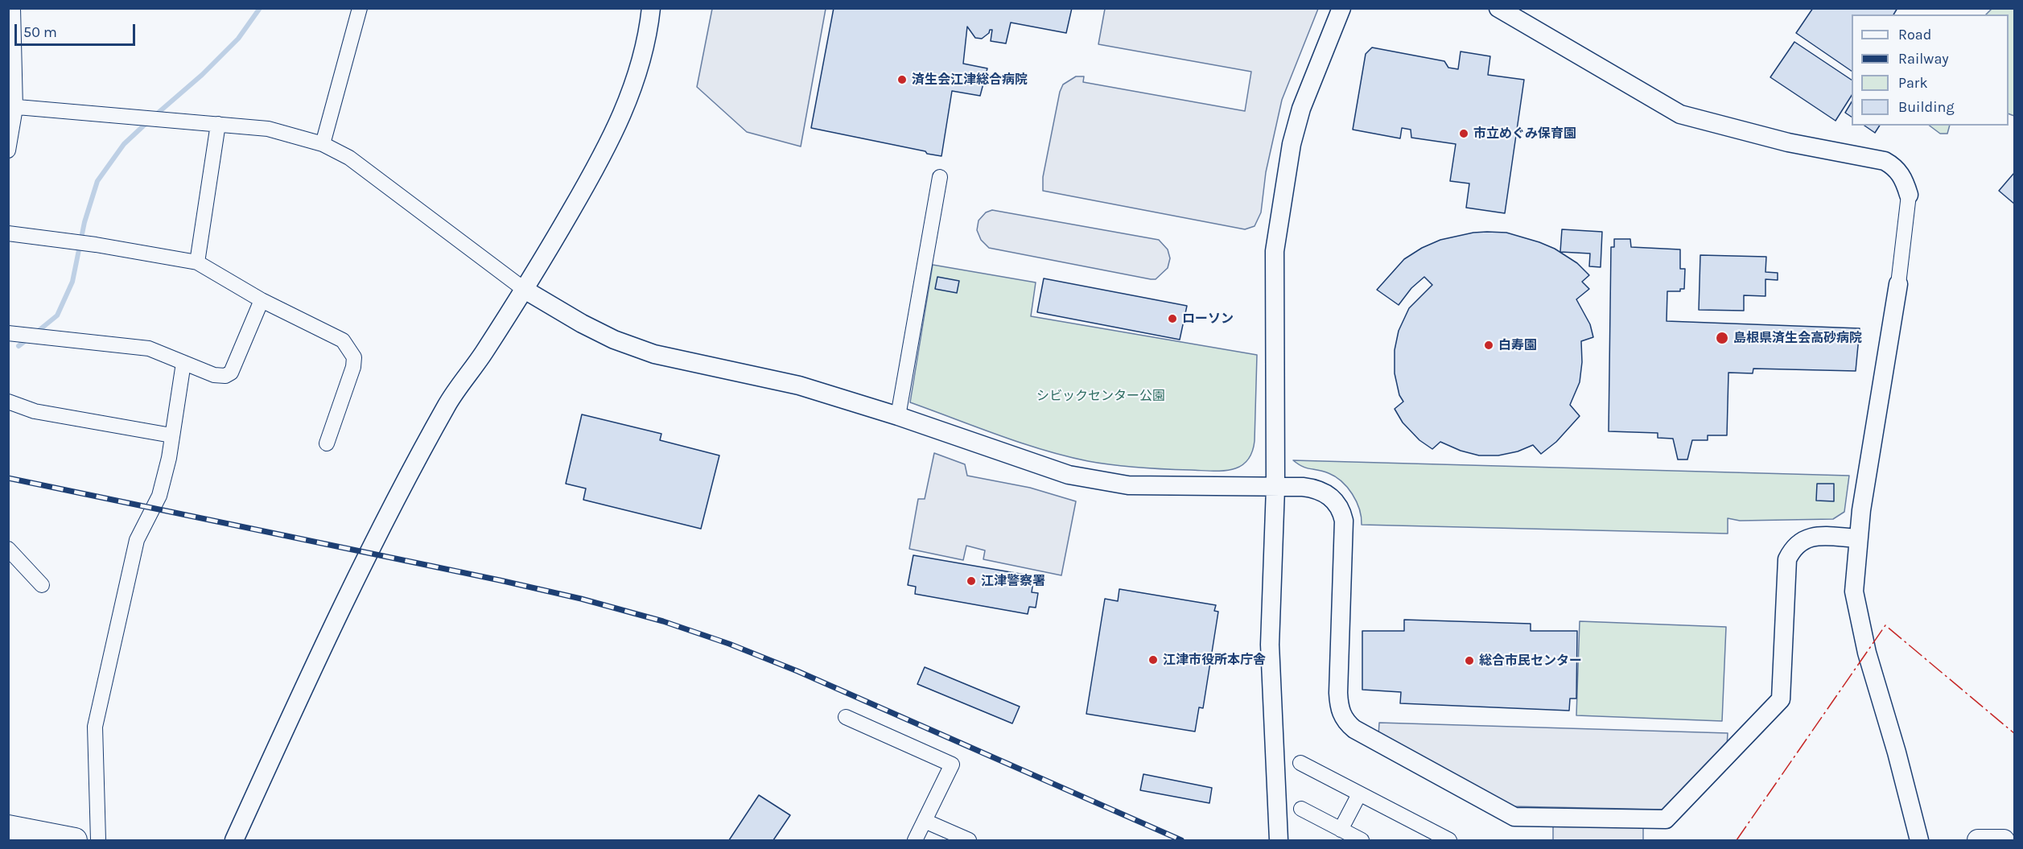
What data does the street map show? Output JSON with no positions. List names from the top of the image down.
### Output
{
  "parks": ["シビックセンター公園"],
  "places": [
    "済生会江津総合病院",
    "市立めぐみ保育園",
    "ローソン",
    "島根県済生会高砂病院",
    "白寿園",
    "江津警察署",
    "江津市役所本庁舎",
    "総合市民センター"
  ],
  "legend": [
    "Road",
    "Railway",
    "Park",
    "Building"
  ],
  "scale_bar": "50 m"
}
